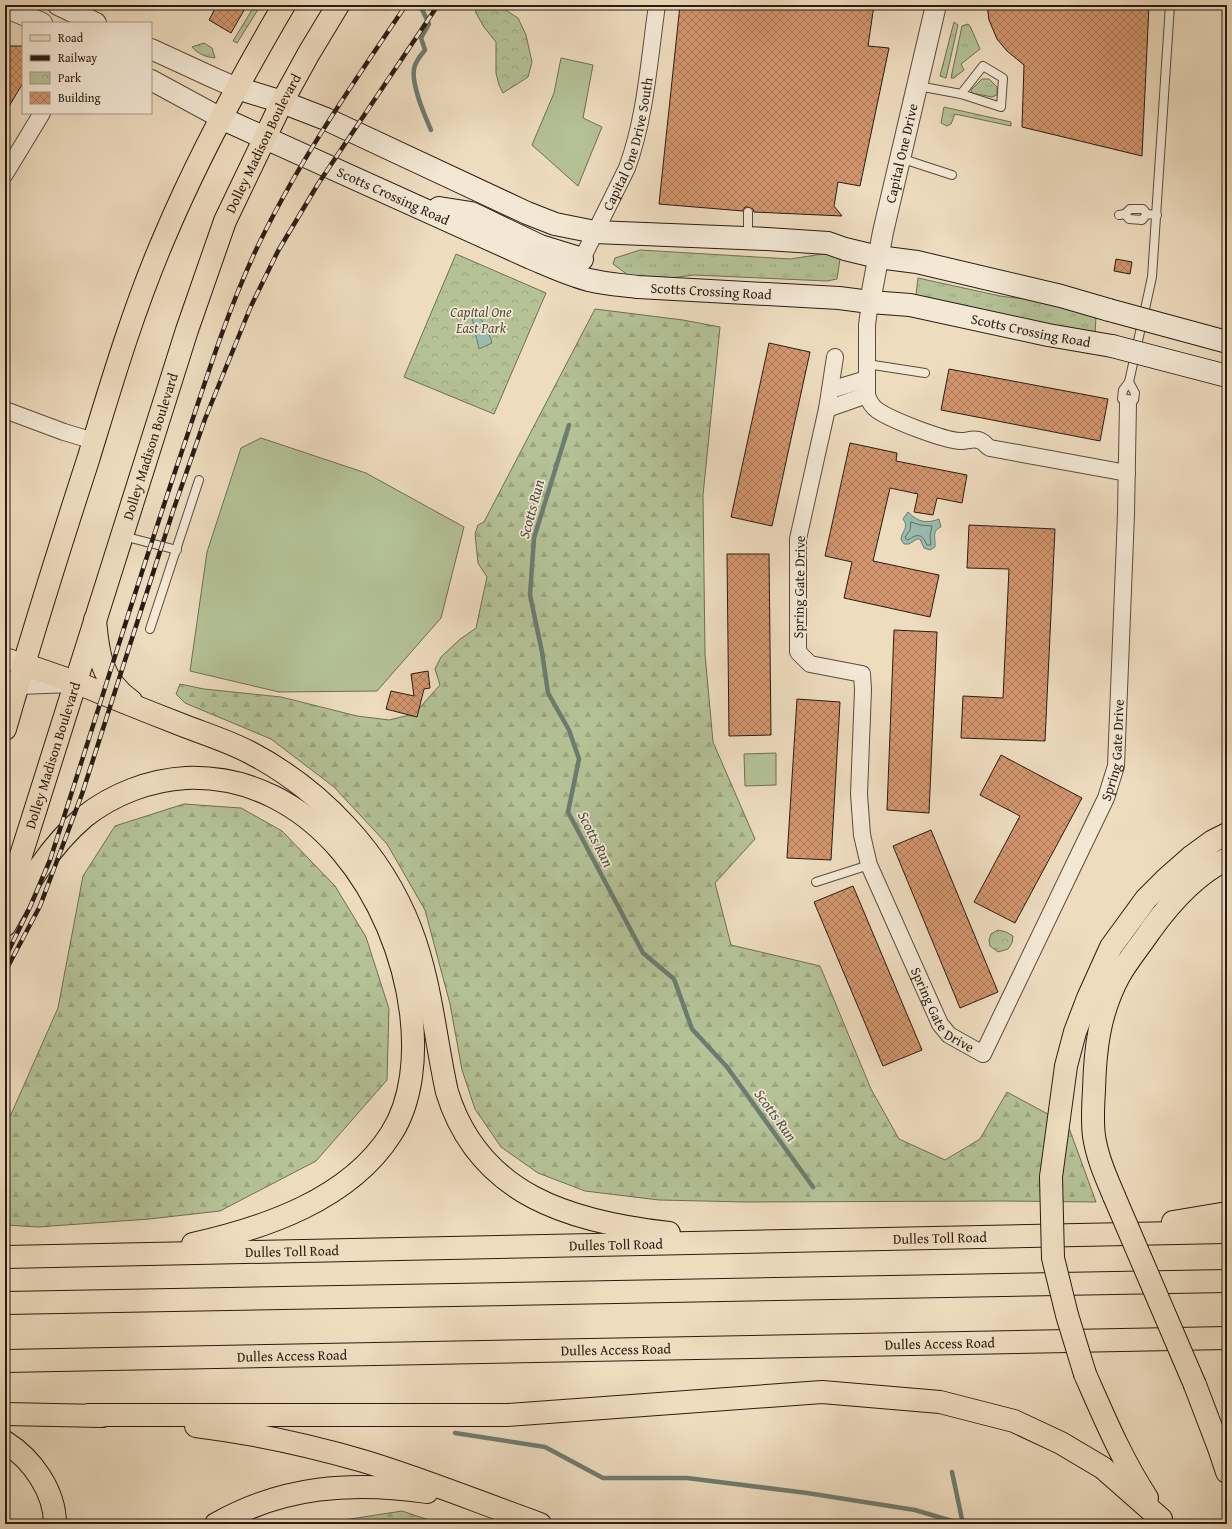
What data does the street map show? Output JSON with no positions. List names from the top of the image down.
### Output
{
  "streets": {
    "main road": [
      "Dolley Madison Boulevard",
      "Scotts Crossing Road",
      "Dulles Toll Road",
      "Dulles Access Road"
    ],
    "street": ["Capital One Drive South", "Capital One Drive", "Spring Gate Drive"]
  },
  "crossings": [
    ["Dolley Madison Boulevard", "Scotts Crossing Road"],
    ["Capital One Drive South", "Scotts Crossing Road"],
    ["Capital One Drive", "Scotts Crossing Road"]
  ],
  "water": ["Scotts Run"],
  "parks": ["Capital One East Park"],
  "legend": [
    "Road",
    "Railway",
    "Park",
    "Building"
  ]
}
